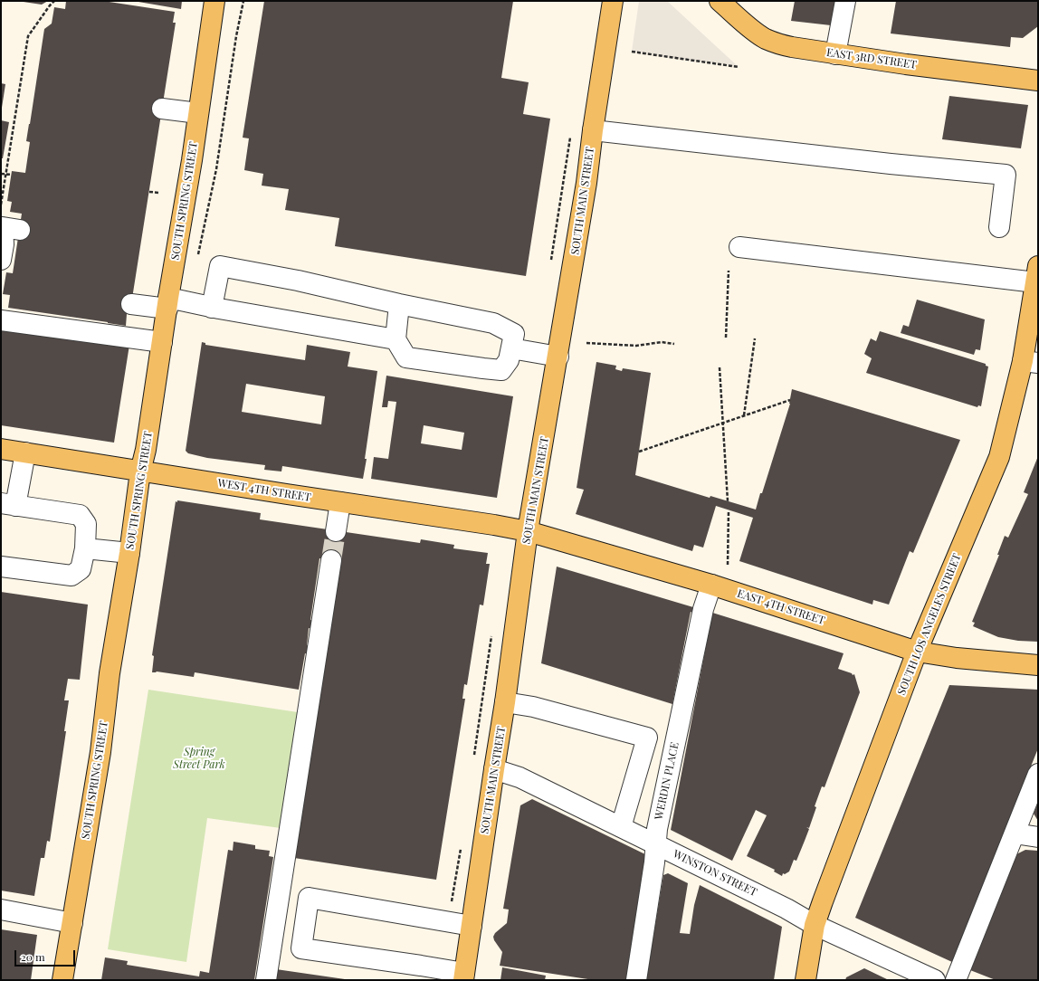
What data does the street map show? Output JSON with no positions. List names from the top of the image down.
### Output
{
  "streets": {
    "main road": [
      "EAST 3RD STREET",
      "SOUTH SPRING STREET",
      "SOUTH MAIN STREET",
      "WEST 4TH STREET",
      "EAST 4TH STREET",
      "SOUTH LOS ANGELES STREET"
    ],
    "street": ["WERDIN PLACE", "WINSTON STREET"]
  },
  "crossings": [
    ["SOUTH SPRING STREET", "WEST 4TH STREET"],
    ["SOUTH MAIN STREET", "WEST 4TH STREET"],
    ["SOUTH MAIN STREET", "EAST 4TH STREET"],
    ["SOUTH MAIN STREET", "WINSTON STREET"],
    ["WEST 4TH STREET", "EAST 4TH STREET"],
    ["EAST 4TH STREET", "SOUTH LOS ANGELES STREET"],
    ["EAST 4TH STREET", "WERDIN PLACE"],
    ["SOUTH LOS ANGELES STREET", "WINSTON STREET"],
    ["WERDIN PLACE", "WINSTON STREET"]
  ],
  "parks": ["Spring Street Park"],
  "scale_bar": "20 m"
}
